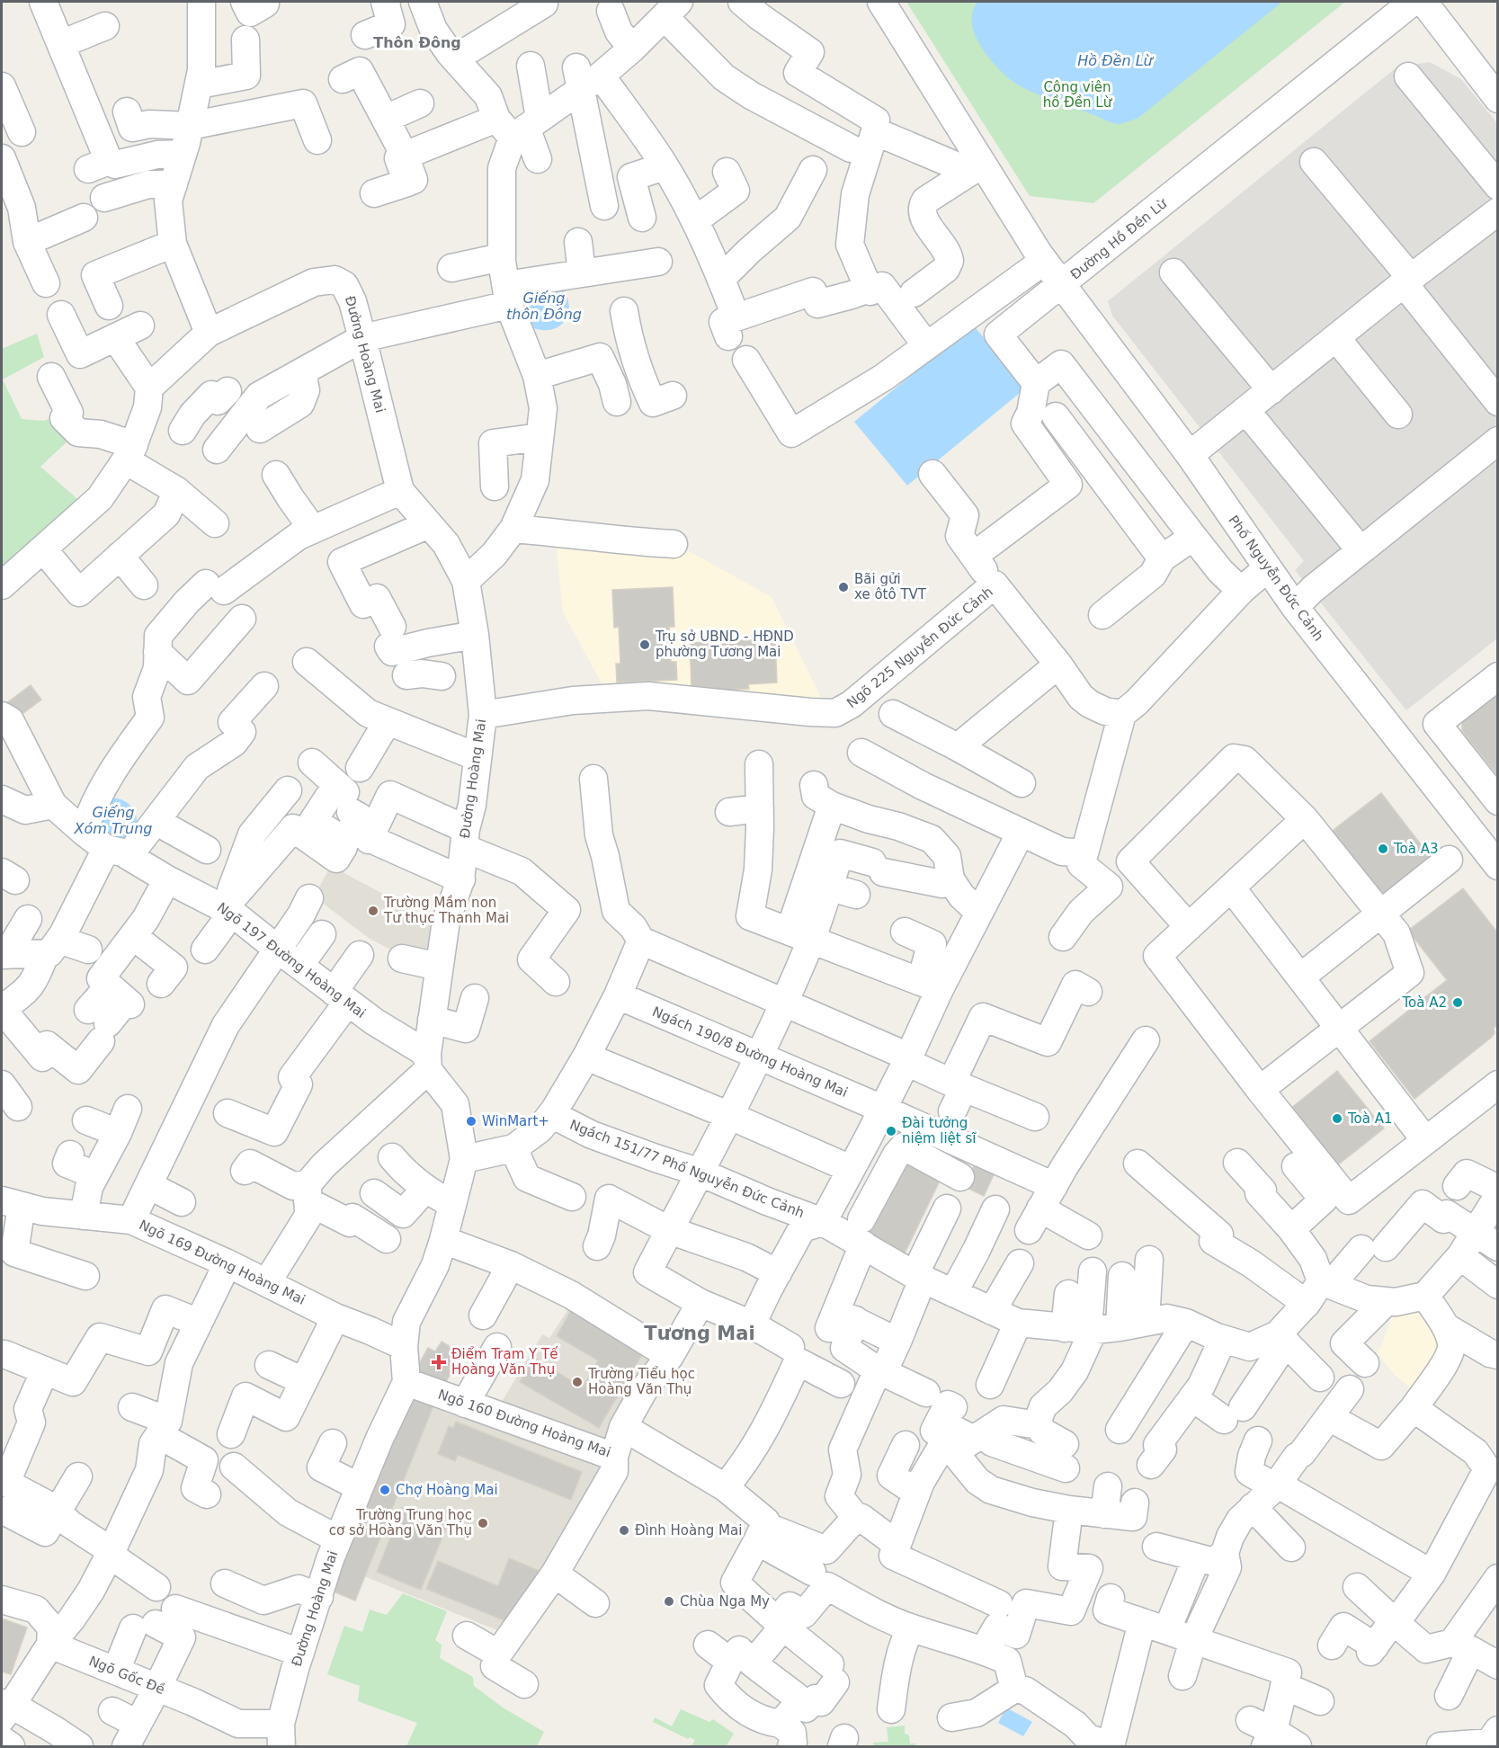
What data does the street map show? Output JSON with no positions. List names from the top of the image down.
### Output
{
  "streets": {
    "street": [
      "Đường Hồ Đền Lừ",
      "Đường Hoàng Mai",
      "Phố Nguyễn Đức Cảnh",
      "Ngõ 225 Nguyễn Đức Cảnh",
      "Ngõ 197 Đường Hoàng Mai",
      "Ngách 190/8 Đường Hoàng Mai",
      "Ngách 151/77 Phố Nguyễn Đức Cảnh",
      "Ngõ 169 Đường Hoàng Mai",
      "Ngõ 160 Đường Hoàng Mai",
      "Ngõ Gốc Đề"
    ]
  },
  "crossings": [
    ["Đường Hồ Đền Lừ", "Phố Nguyễn Đức Cảnh"],
    ["Đường Hoàng Mai", "Ngõ 225 Nguyễn Đức Cảnh"],
    ["Đường Hoàng Mai", "Ngõ 197 Đường Hoàng Mai"],
    ["Đường Hoàng Mai", "Ngõ 160 Đường Hoàng Mai"],
    ["Đường Hoàng Mai", "Ngõ Gốc Đề"]
  ],
  "districts": ["Thôn Đông", "Tương Mai"],
  "water": ["Hồ Đền Lừ", "Giếng thôn Đông", "Giếng Xóm Trung"],
  "parks": ["Công viên hồ Đền Lừ"],
  "places": {
    "other": [
      "Bãi gửi xe ôtô TVT",
      "Trụ sở UBND - HĐND phường Tương Mai",
      "Toà A3",
      "Trường Mầm non Tư thục Thanh Mai",
      "Toà A2",
      "Toà A1",
      "WinMart+",
      "Đài tưởng niệm liệt sĩ",
      "Trường Tiểu học Hoàng Văn Thụ",
      "Chợ Hoàng Mai",
      "Trường Trung học cơ sở Hoàng Văn Thụ",
      "Đình Hoàng Mai",
      "Chùa Nga My"
    ],
    "health": ["Điểm Trạm Y Tế Hoàng Văn Thụ"]
  }
}
